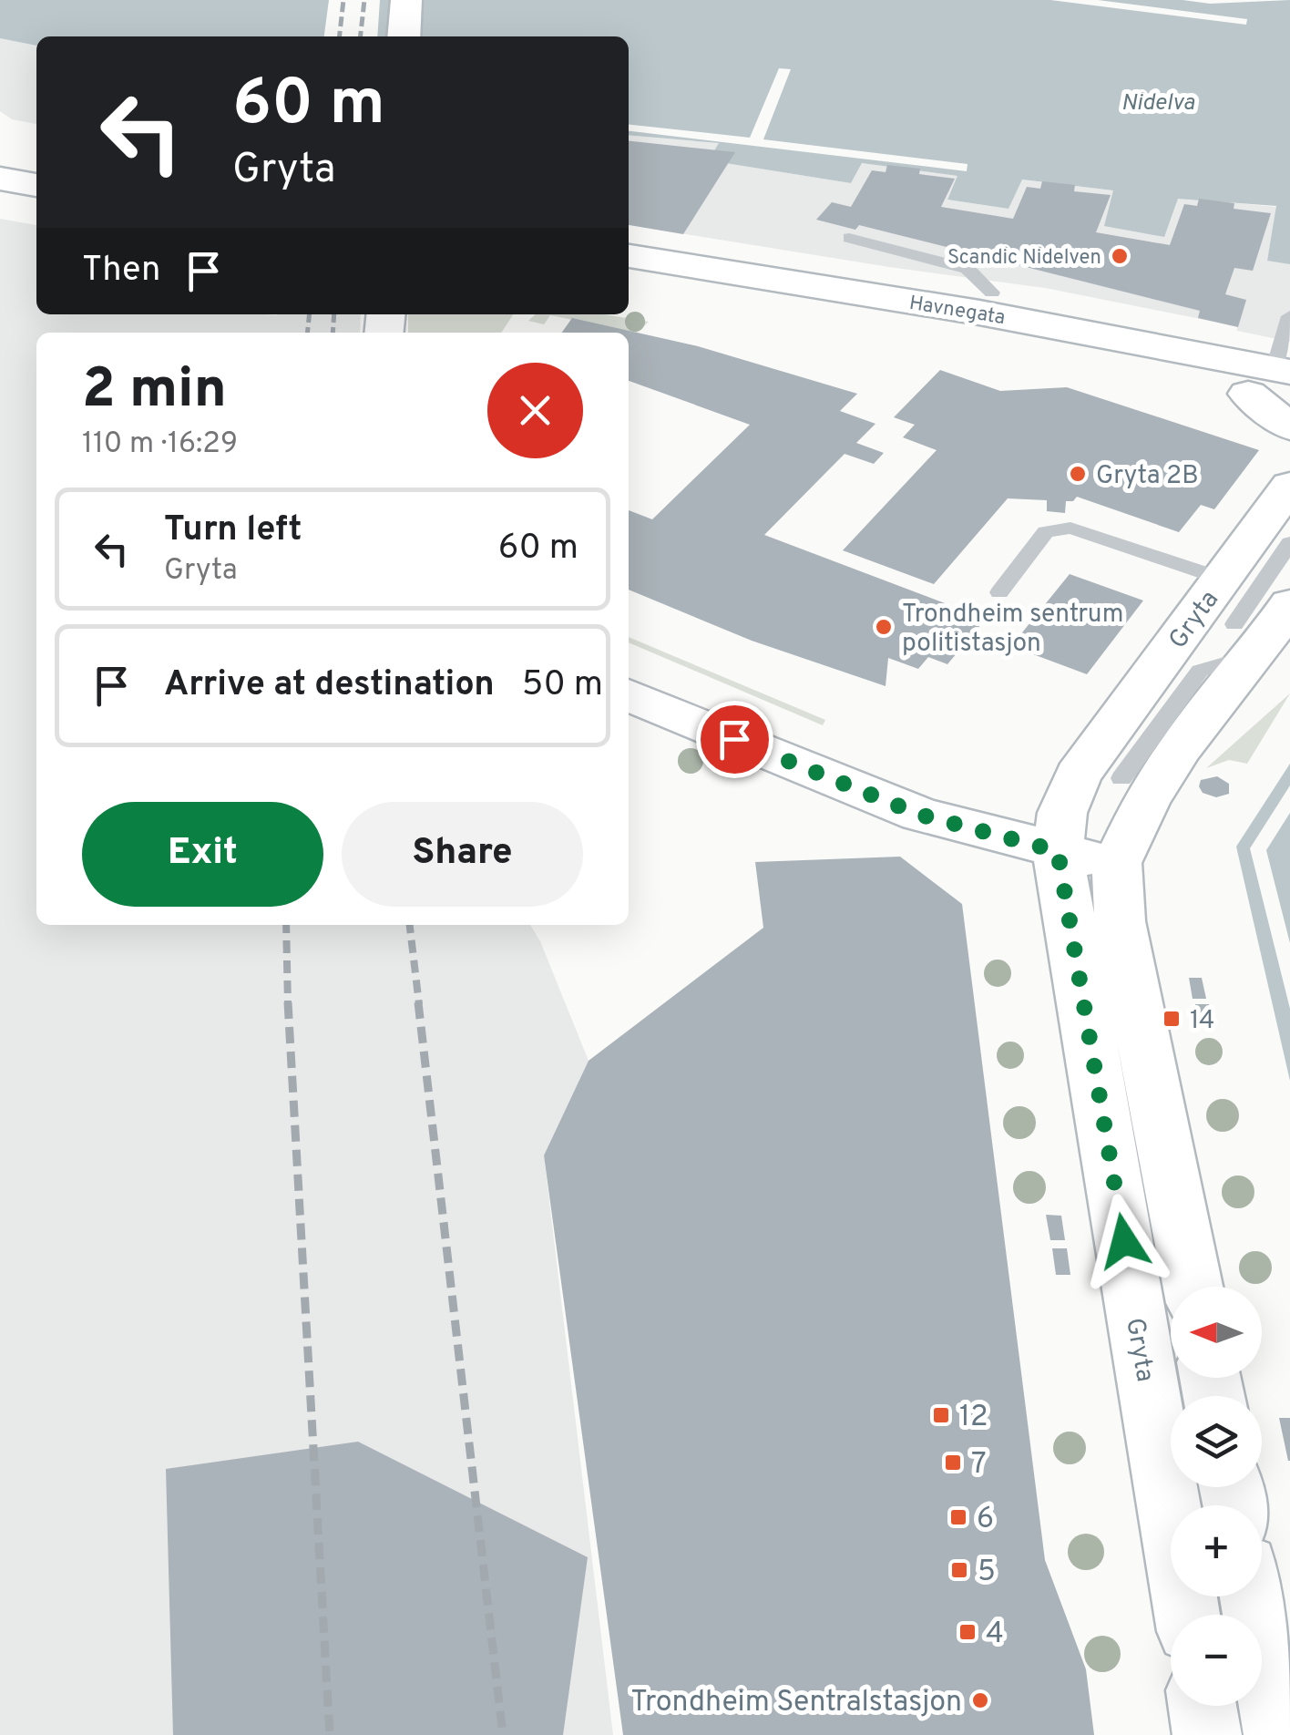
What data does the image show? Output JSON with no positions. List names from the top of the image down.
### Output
{
  "streets": {
    "main road": ["Havnegata", "Gryta"]
  },
  "water": ["Nidelva"],
  "places": {
    "other": [
      "Scandic Nidelven",
      "Gryta 2B",
      "Trondheim sentrum politistasjon",
      "Trondheim Sentralstasjon"
    ],
    "transit": [
      "14",
      "12",
      "7",
      "6",
      "5",
      "4"
    ]
  },
  "north": "left",
  "page": {
    "turn": ["60 m", "Gryta"],
    "then": "Then",
    "heading": ["2 min", "110 m · 16:29"],
    "list": [
      {
        "name": "Turn left",
        "note": "Gryta",
        "value": "60 m"
      },
      {
        "name": "Arrive at destination",
        "value": "50 m"
      }
    ],
    "buttons": ["Exit", "Share"],
    "map_buttons": ["+", "−"]
  }
}
